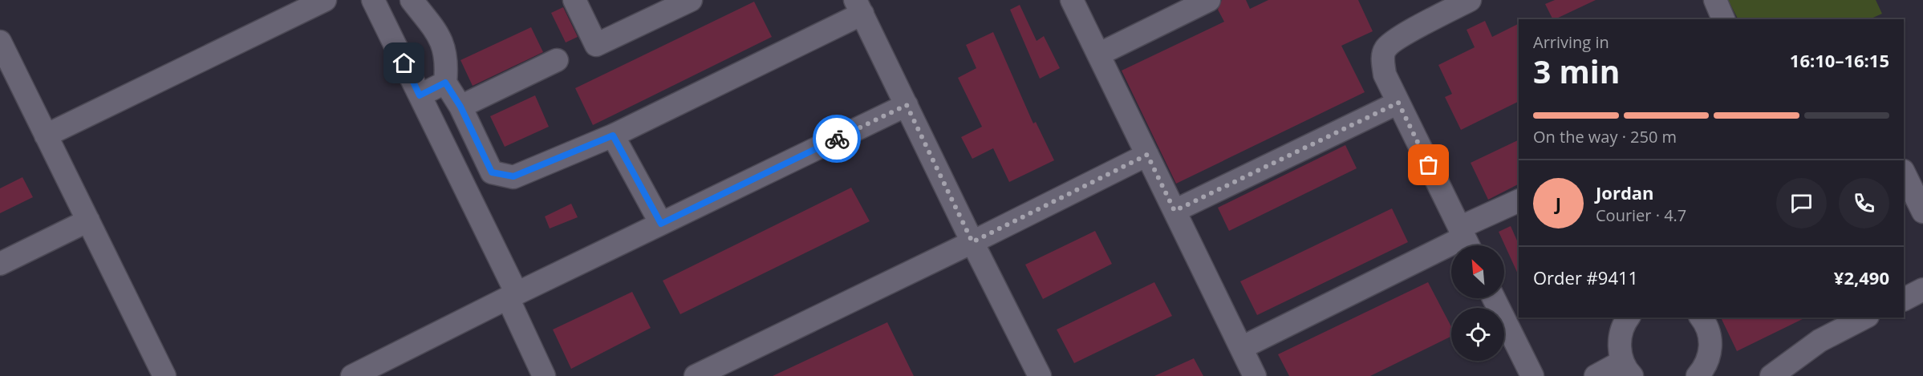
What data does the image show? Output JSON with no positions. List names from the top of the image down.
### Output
{
  "north": "top left",
  "page": {
    "heading": ["3 min", "Arriving in", "16:10–16:15"],
    "panel": [
      "Jordan",
      "Courier · 4.7",
      "Order #9411",
      "¥2,490"
    ],
    "bar": "On the way · 250 m",
    "round": "J"
  }
}
